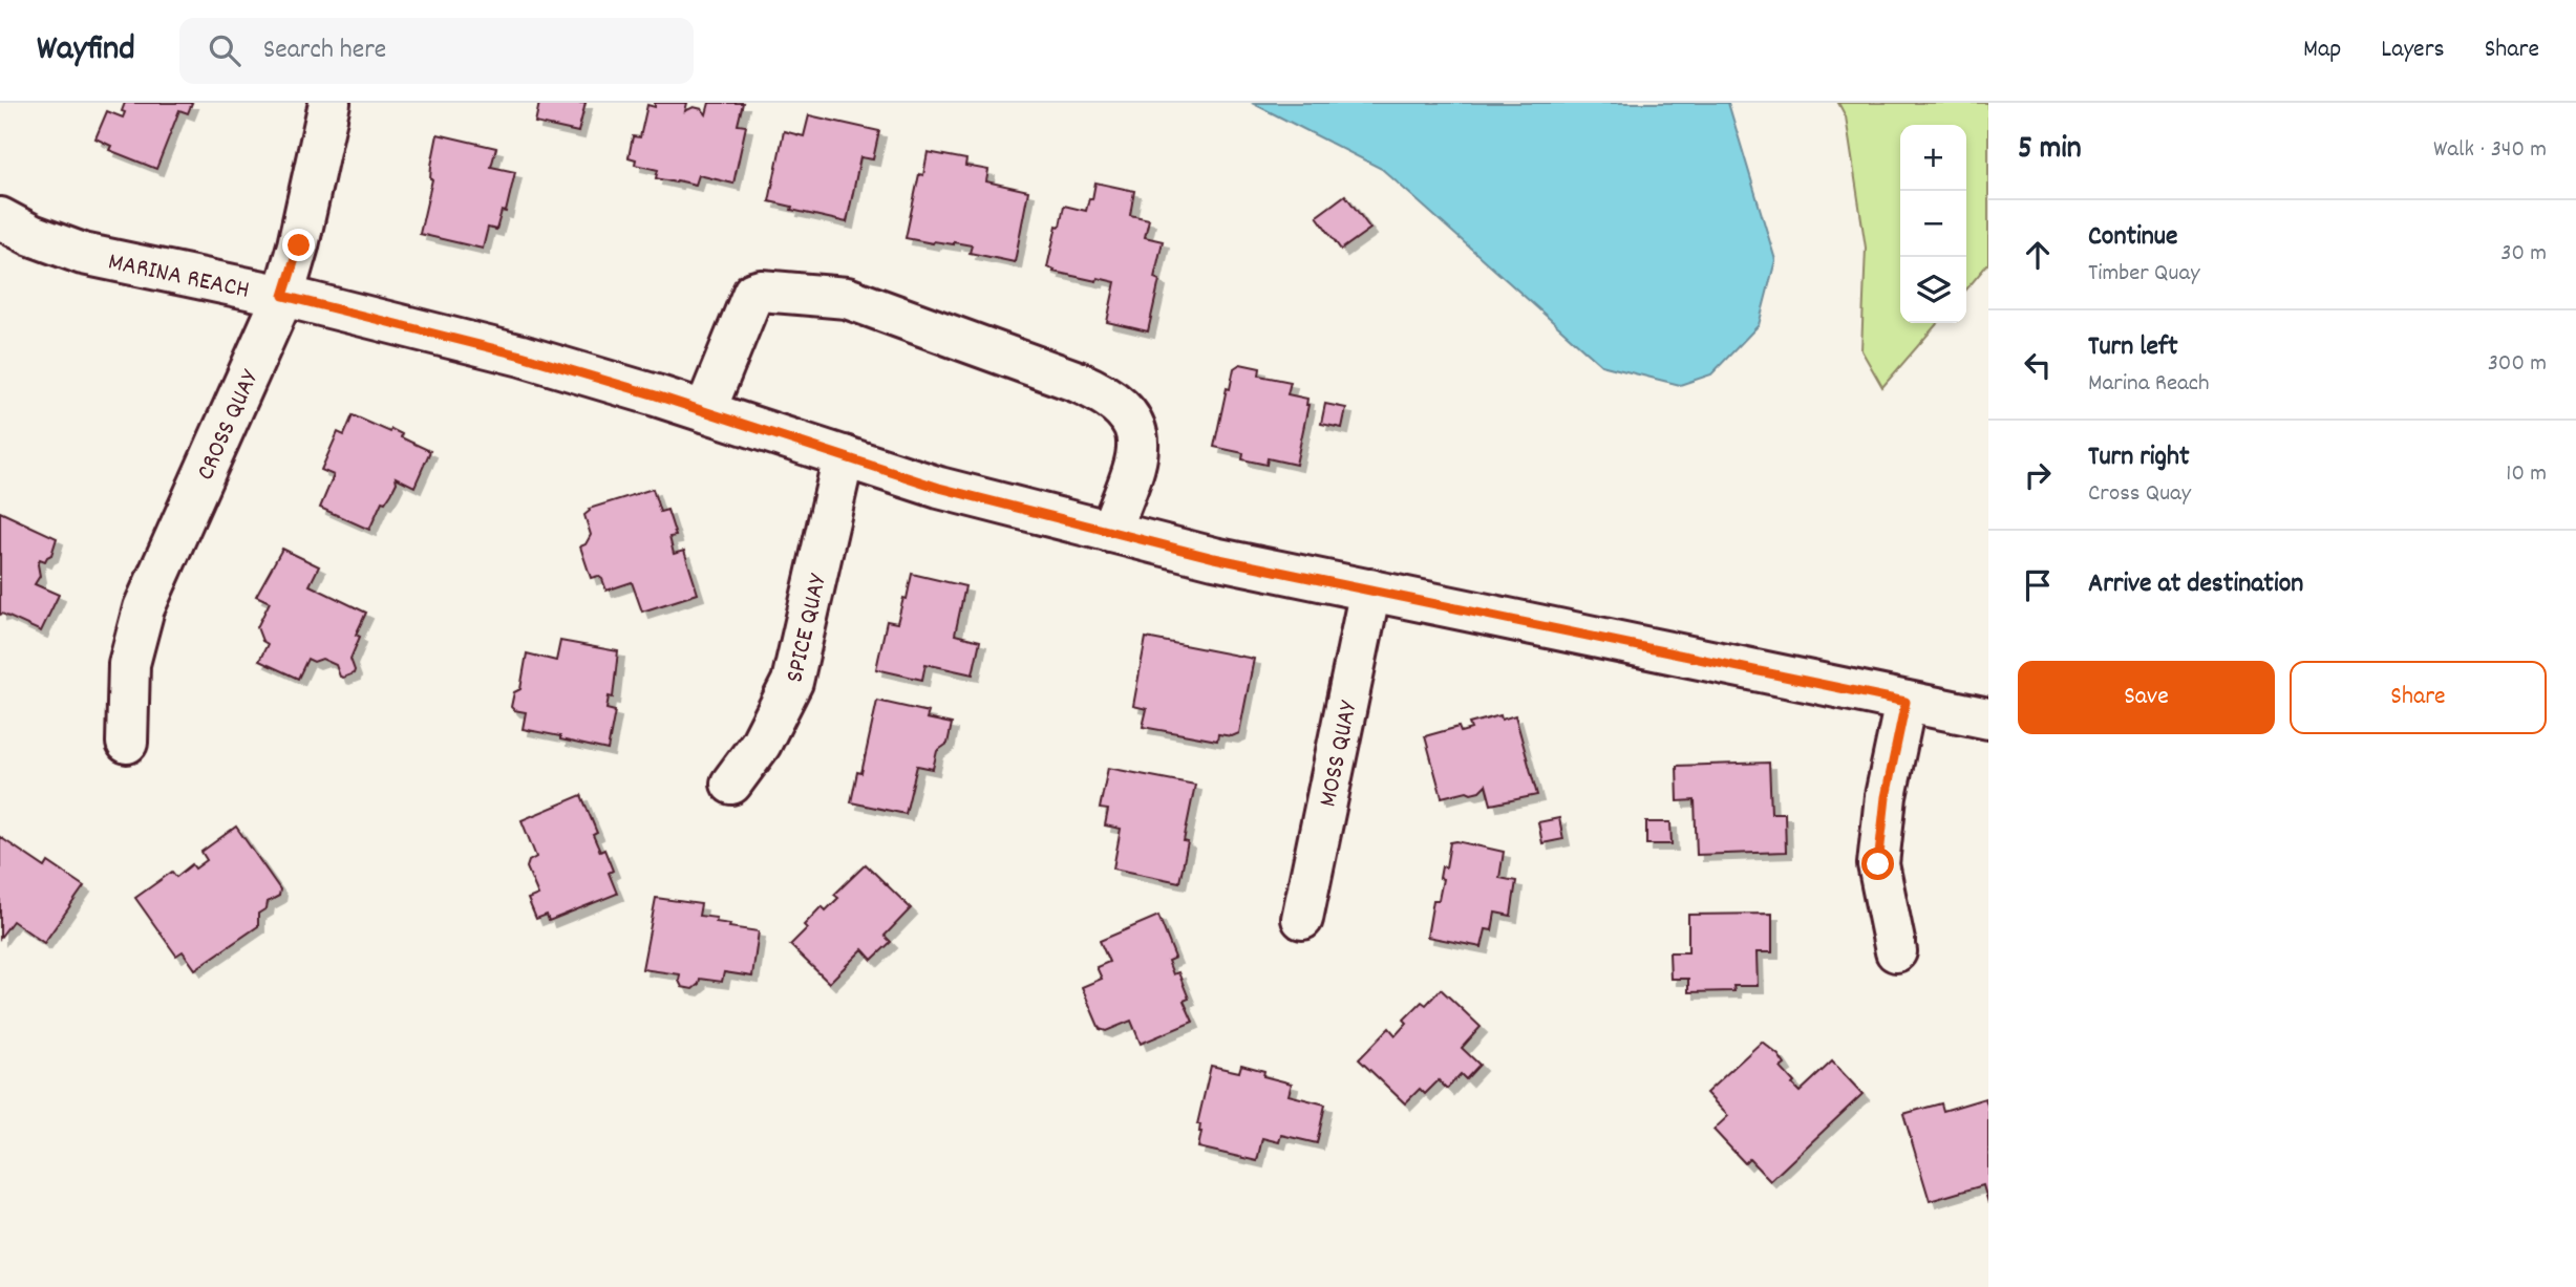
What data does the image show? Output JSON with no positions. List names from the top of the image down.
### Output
{
  "streets": {
    "street": [
      "MARINA REACH",
      "CROSS QUAY",
      "SPICE QUAY",
      "MOSS QUAY"
    ]
  },
  "crossings": [
    ["MARINA REACH", "CROSS QUAY"],
    ["MARINA REACH", "SPICE QUAY"],
    ["MARINA REACH", "MOSS QUAY"]
  ],
  "page": {
    "header": "Wayfind",
    "search": "Search here",
    "nav": ["Map", "Layers", "Share"],
    "heading": ["5 min", "Walk · 340 m"],
    "map_buttons": ["+", "−"],
    "list": [
      ["Continue", "Timber Quay", "30 m"],
      ["Turn left", "Marina Reach", "300 m"],
      ["Turn right", "Cross Quay", "10 m"],
      "Arrive at destination"
    ],
    "buttons": ["Save", "Share"]
  }
}
